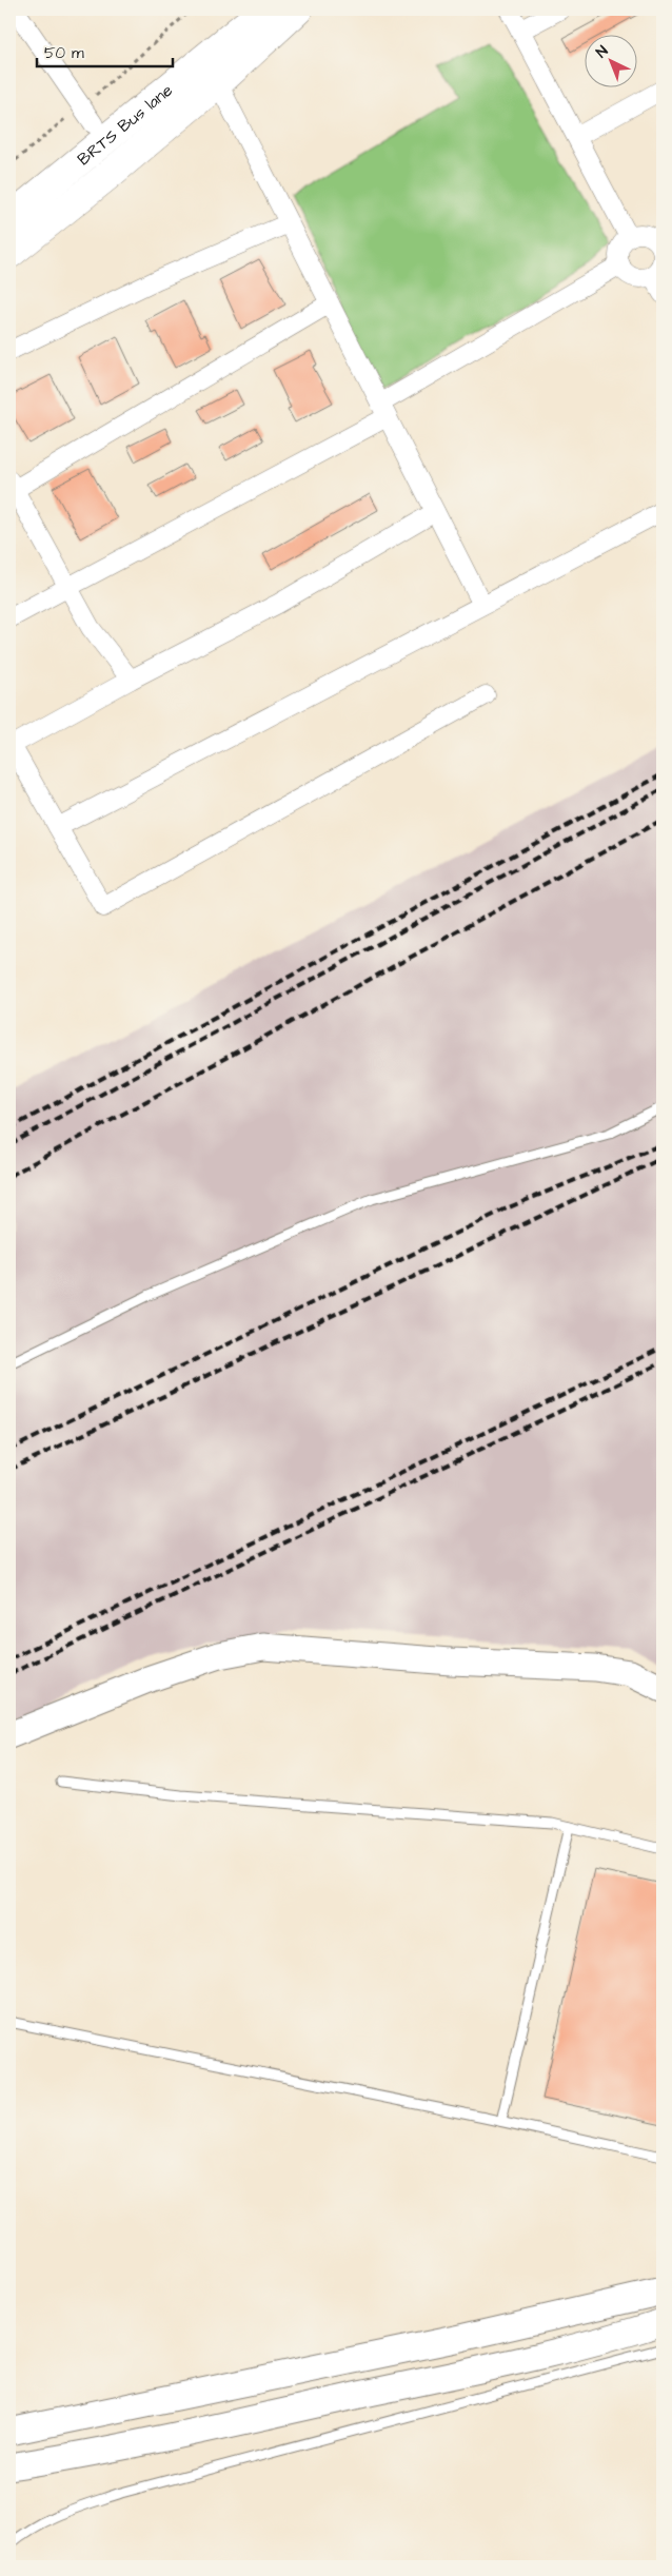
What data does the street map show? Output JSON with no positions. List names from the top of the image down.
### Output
{
  "streets": {
    "main road": ["BRTS Bus lane"]
  },
  "scale_bar": "50 m",
  "north": "top left"
}
